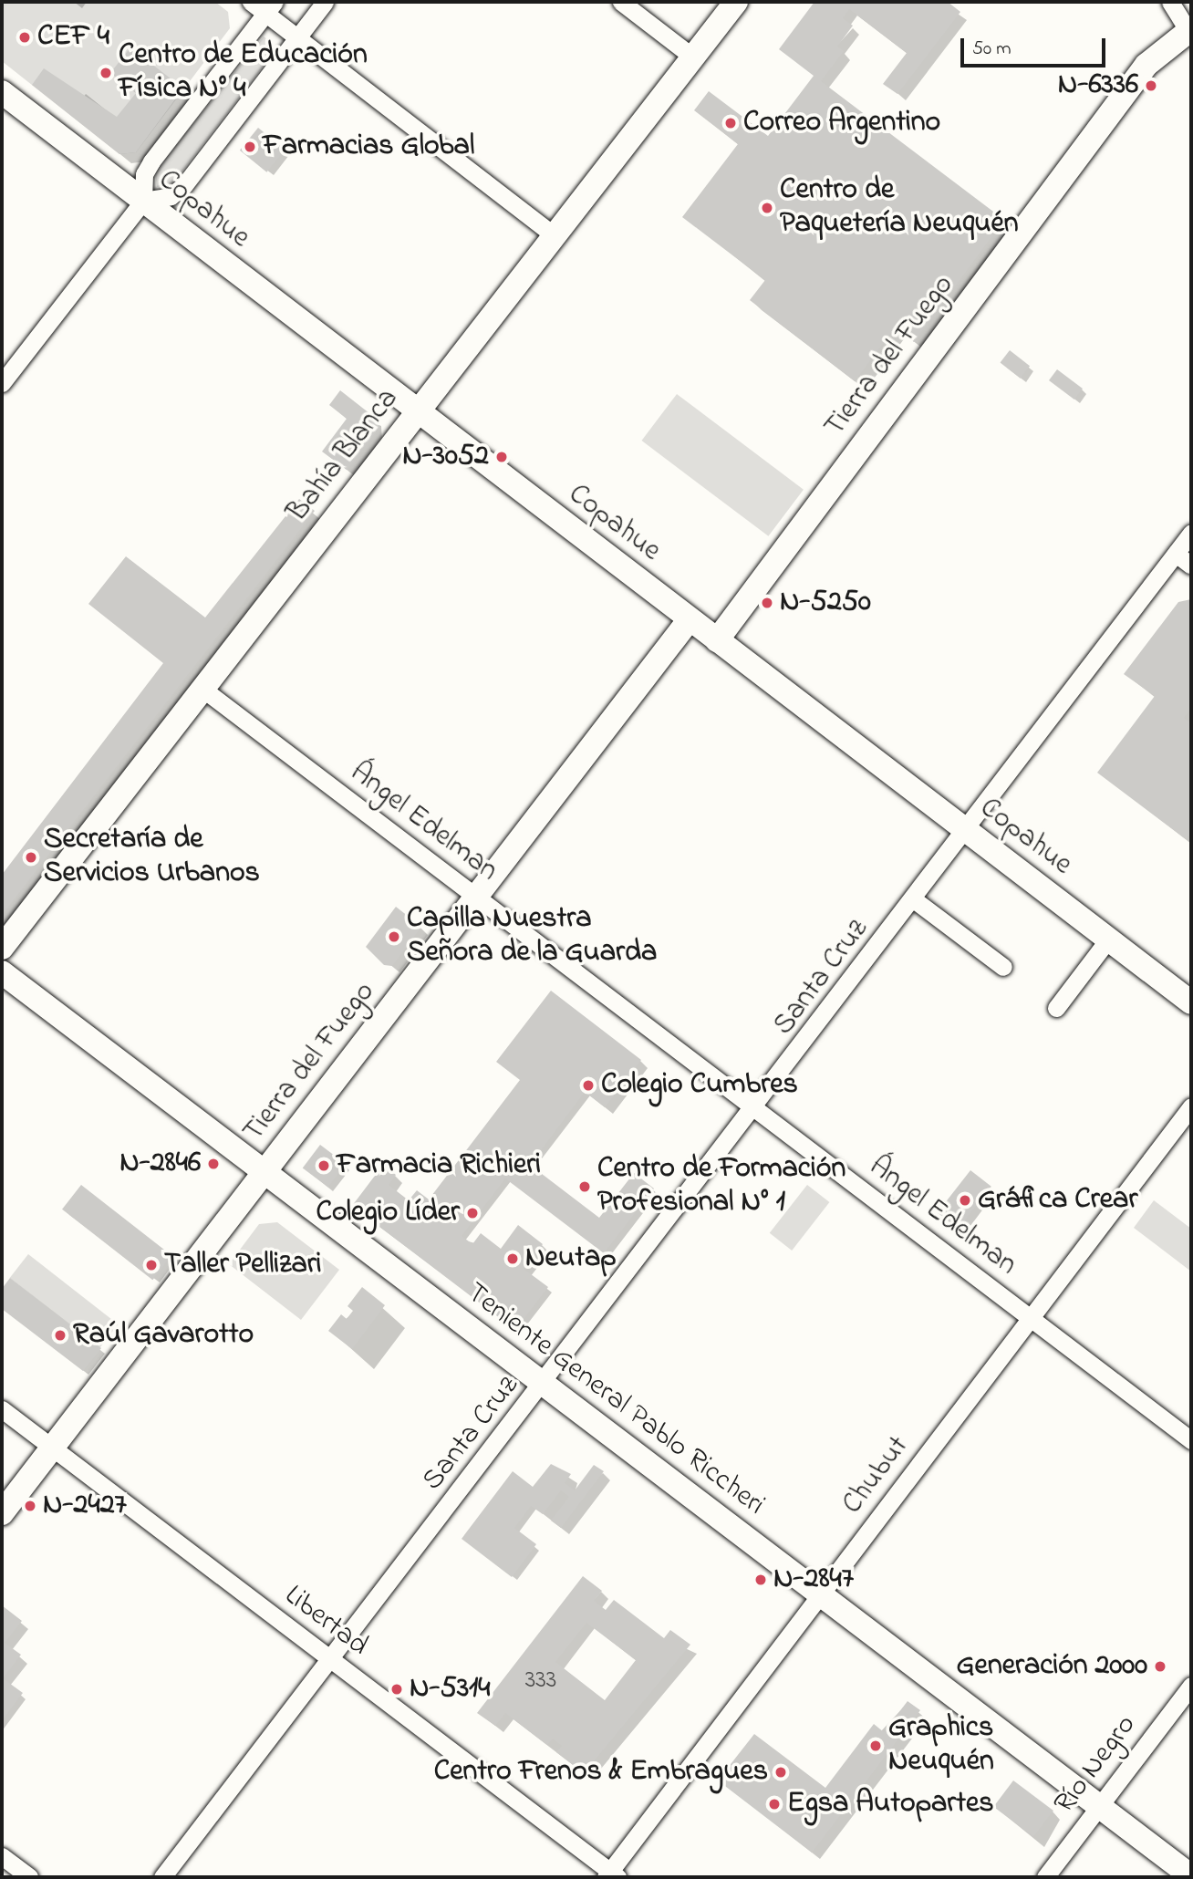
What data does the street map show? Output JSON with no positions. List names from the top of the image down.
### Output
{
  "streets": {
    "street": [
      "Copahue",
      "Tierra del Fuego",
      "Bahía Blanca",
      "Ángel Edelman",
      "Santa Cruz",
      "Teniente General Pablo Riccheri",
      "Chubut",
      "Libertad",
      "Río Negro"
    ]
  },
  "crossings": [
    ["Copahue", "Tierra del Fuego"],
    ["Copahue", "Bahía Blanca"],
    ["Copahue", "Santa Cruz"],
    ["Tierra del Fuego", "Ángel Edelman"],
    ["Tierra del Fuego", "Teniente General Pablo Riccheri"],
    ["Tierra del Fuego", "Libertad"],
    ["Bahía Blanca", "Ángel Edelman"],
    ["Ángel Edelman", "Santa Cruz"],
    ["Ángel Edelman", "Chubut"],
    ["Santa Cruz", "Teniente General Pablo Riccheri"],
    ["Santa Cruz", "Libertad"],
    ["Teniente General Pablo Riccheri", "Chubut"],
    ["Teniente General Pablo Riccheri", "Río Negro"],
    ["Chubut", "Libertad"]
  ],
  "places": [
    "CEF 4",
    "Centro de Educación Física N° 4",
    "N-6336",
    "Correo Argentino",
    "Farmacias Global",
    "Centro de Paquetería Neuquén",
    "N-3052",
    "N-5250",
    "Secretaría de Servicios Urbanos",
    "Capilla Nuestra Señora de la Guarda",
    "Colegio Cumbres",
    "N-2846",
    "Farmacia Richieri",
    "Centro de Formación Profesional N° 1",
    "Gráfica Crear",
    "Colegio Líder",
    "Neutap",
    "Taller Pellizari",
    "Raúl Gavarotto",
    "N-2427",
    "N-2847",
    "Generación 2000",
    "N-5314",
    "Graphics Neuquén",
    "Centro Frenos & Embragues",
    "Egsa Autopartes"
  ],
  "house_numbers": ["333"],
  "scale_bar": "50 m"
}
